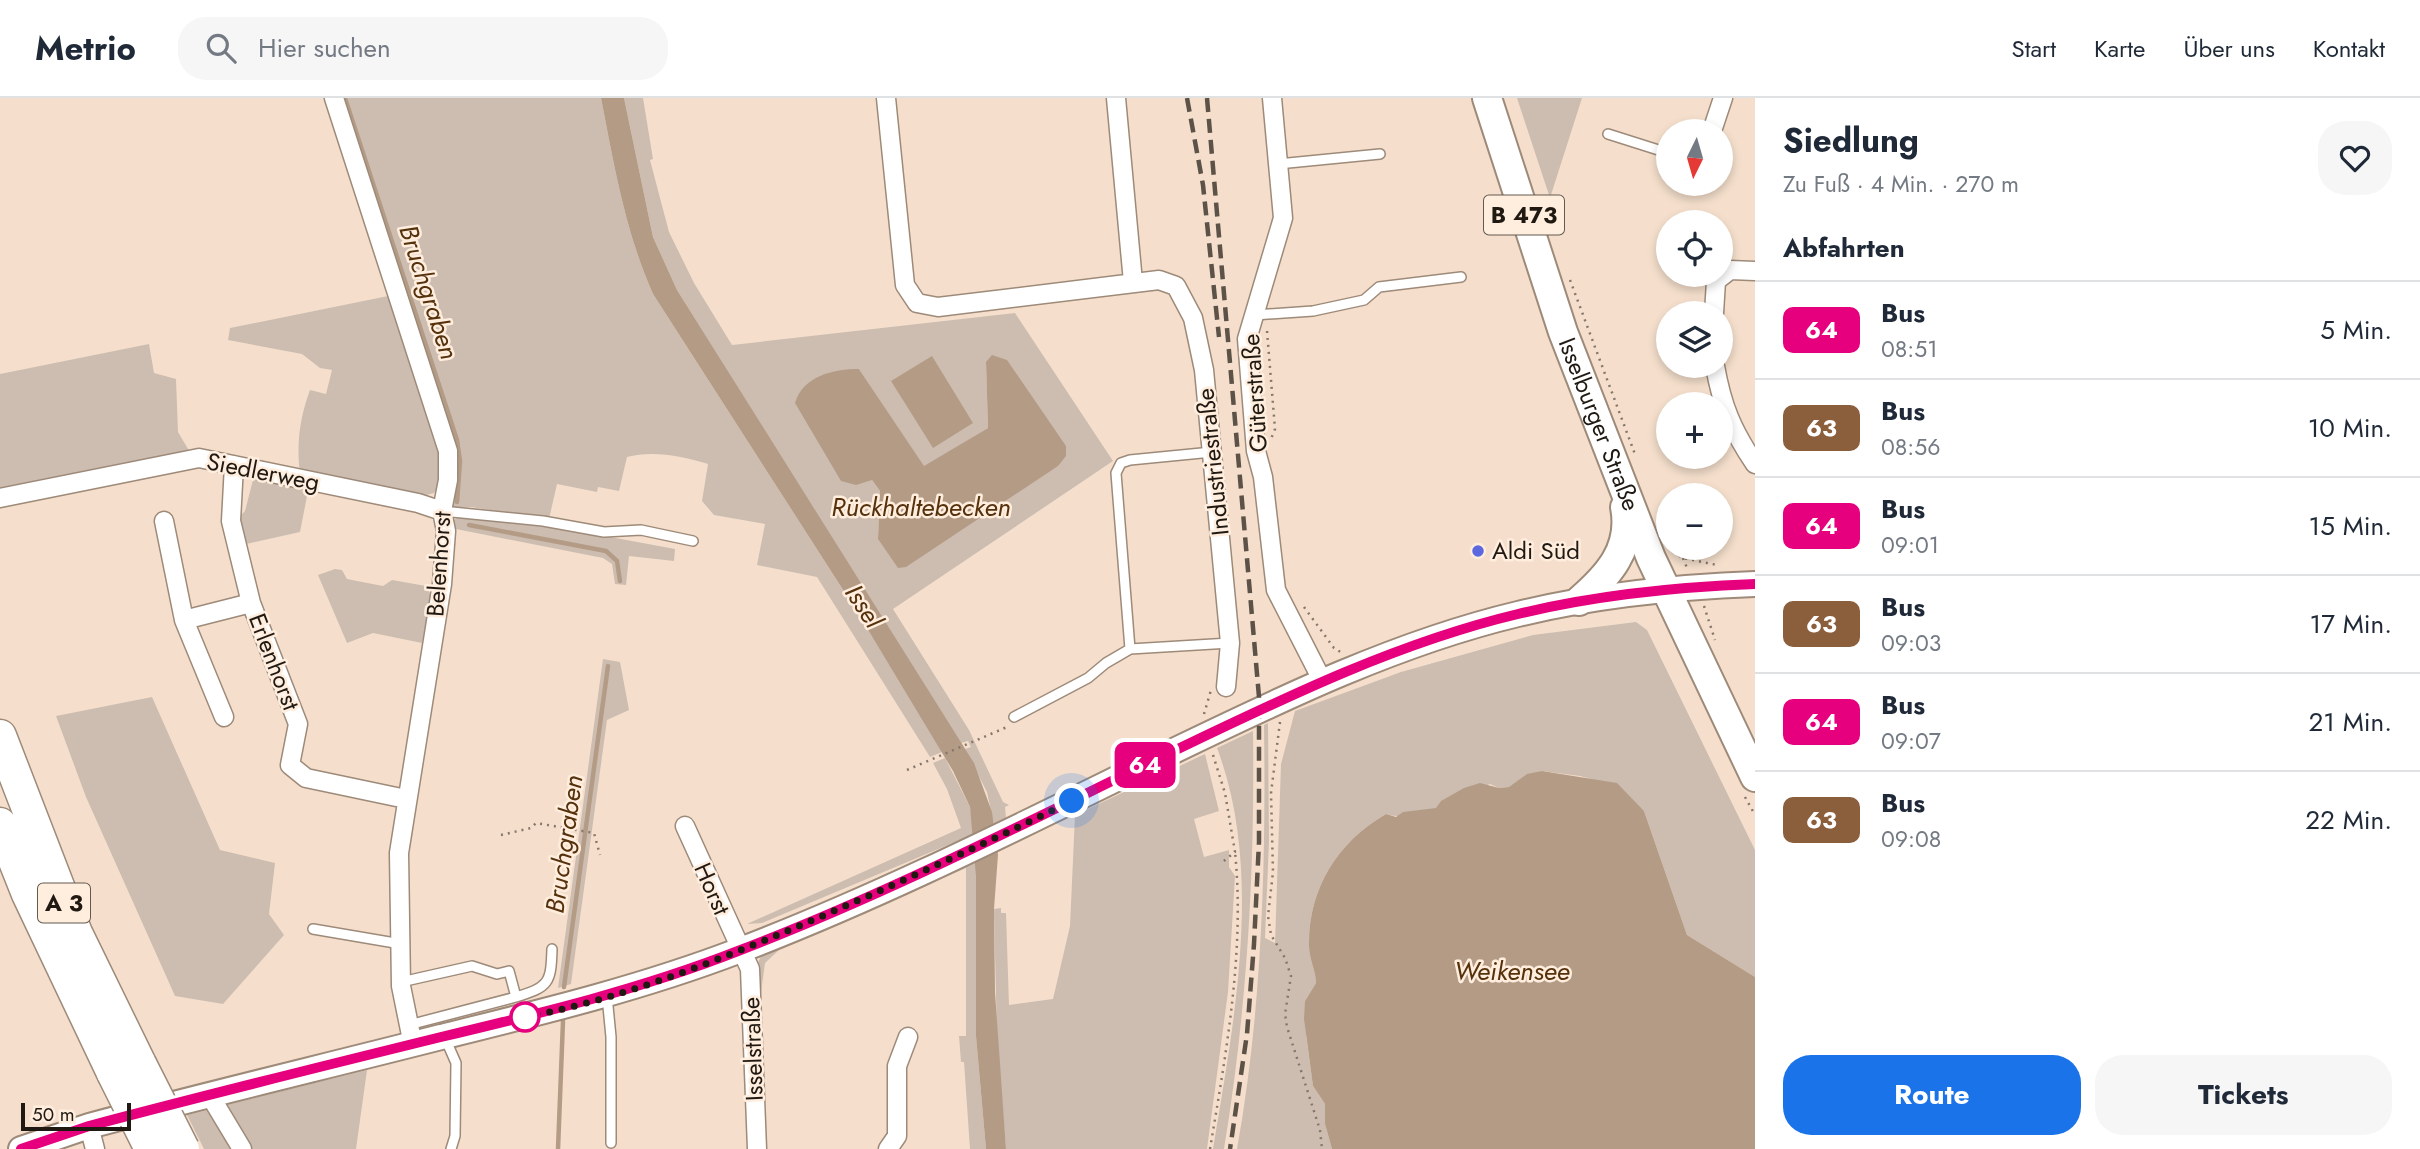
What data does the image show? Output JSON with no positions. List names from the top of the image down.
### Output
{
  "streets": {
    "highway": ["A 3"],
    "main road": ["B 473", "Isselburger Straße"],
    "street": [
      "Güterstraße",
      "Industriestraße",
      "Siedlerweg",
      "Belenhorst",
      "Erlenhorst",
      "Horst",
      "Isselstraße"
    ]
  },
  "crossings": [
    ["B 473", "Isselburger Straße"],
    ["Siedlerweg", "Belenhorst"],
    ["Siedlerweg", "Erlenhorst"],
    ["Belenhorst", "Erlenhorst"],
    ["Horst", "Isselstraße"]
  ],
  "water": [
    "Bruchgraben",
    "Rückhaltebecken",
    "Issel",
    "Weikensee"
  ],
  "places": ["Aldi Süd"],
  "lines": ["bus line 64"],
  "scale_bar": "50 m",
  "north": "bottom",
  "page": {
    "header": "Metrio",
    "search": "Hier suchen",
    "nav": [
      "Start",
      "Karte",
      "Über uns",
      "Kontakt"
    ],
    "on_map": "64",
    "heading": [
      ["Siedlung", "Zu Fuß · 4 Min. · 270 m"],
      "Abfahrten"
    ],
    "map_buttons": ["+", "−"],
    "list": [
      {
        "mark": "64",
        "name": "Bus",
        "note": "08:51",
        "value": "5 Min."
      },
      {
        "mark": "63",
        "name": "Bus",
        "note": "08:56",
        "value": "10 Min."
      },
      {
        "mark": "64",
        "name": "Bus",
        "note": "09:01",
        "value": "15 Min."
      },
      {
        "mark": "63",
        "name": "Bus",
        "note": "09:03",
        "value": "17 Min."
      },
      {
        "mark": "64",
        "name": "Bus",
        "note": "09:07",
        "value": "21 Min."
      },
      {
        "mark": "63",
        "name": "Bus",
        "note": "09:08",
        "value": "22 Min."
      }
    ],
    "buttons": ["Route", "Tickets"],
    "scale": "50 m"
  }
}
